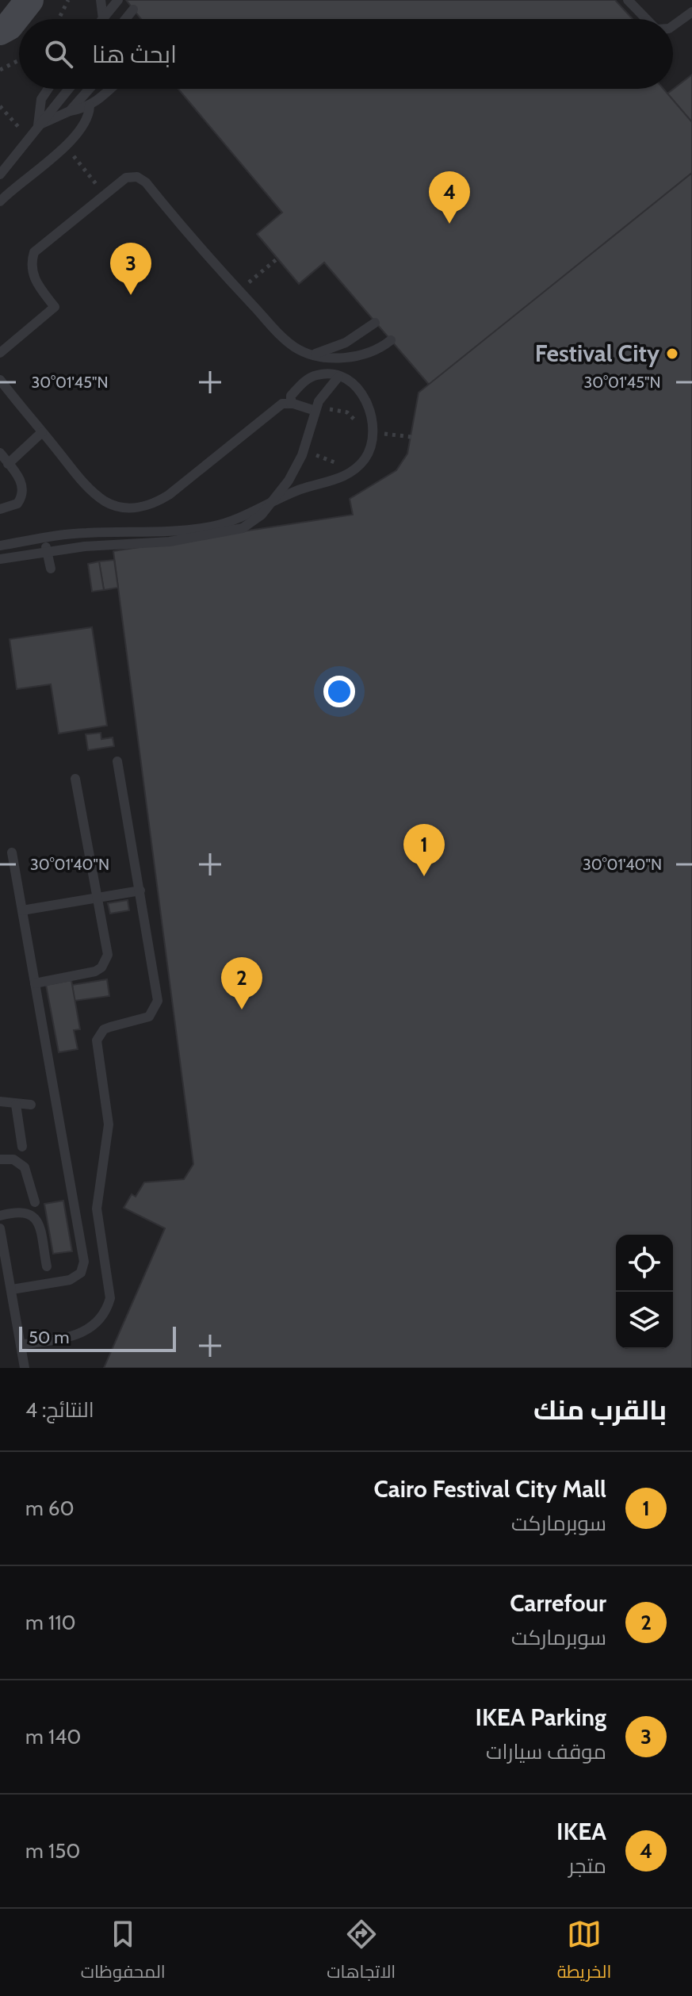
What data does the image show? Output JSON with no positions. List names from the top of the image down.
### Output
{
  "places": ["Festival City"],
  "scale_bar": "50 m",
  "page": {
    "search": "ابحث هنا",
    "pins": [
      "4",
      "3",
      "1",
      "2"
    ],
    "scale": "50 m",
    "heading": ["بالقرب منك", "النتائج: 4"],
    "list": [
      {
        "mark": "1",
        "name": "Cairo Festival City Mall",
        "note": "سوبرماركت",
        "value": "60 m"
      },
      {
        "mark": "2",
        "name": "Carrefour",
        "note": "سوبرماركت",
        "value": "110 m"
      },
      {
        "mark": "3",
        "name": "IKEA Parking",
        "note": "موقف سيارات",
        "value": "140 m"
      },
      {
        "mark": "4",
        "name": "IKEA",
        "note": "متجر",
        "value": "150 m"
      }
    ],
    "nav": ["الخريطة", "الاتجاهات", "المحفوظات"]
  },
  "coordinates": ["30°01'45\"N", "30°01'40\"N"]
}
